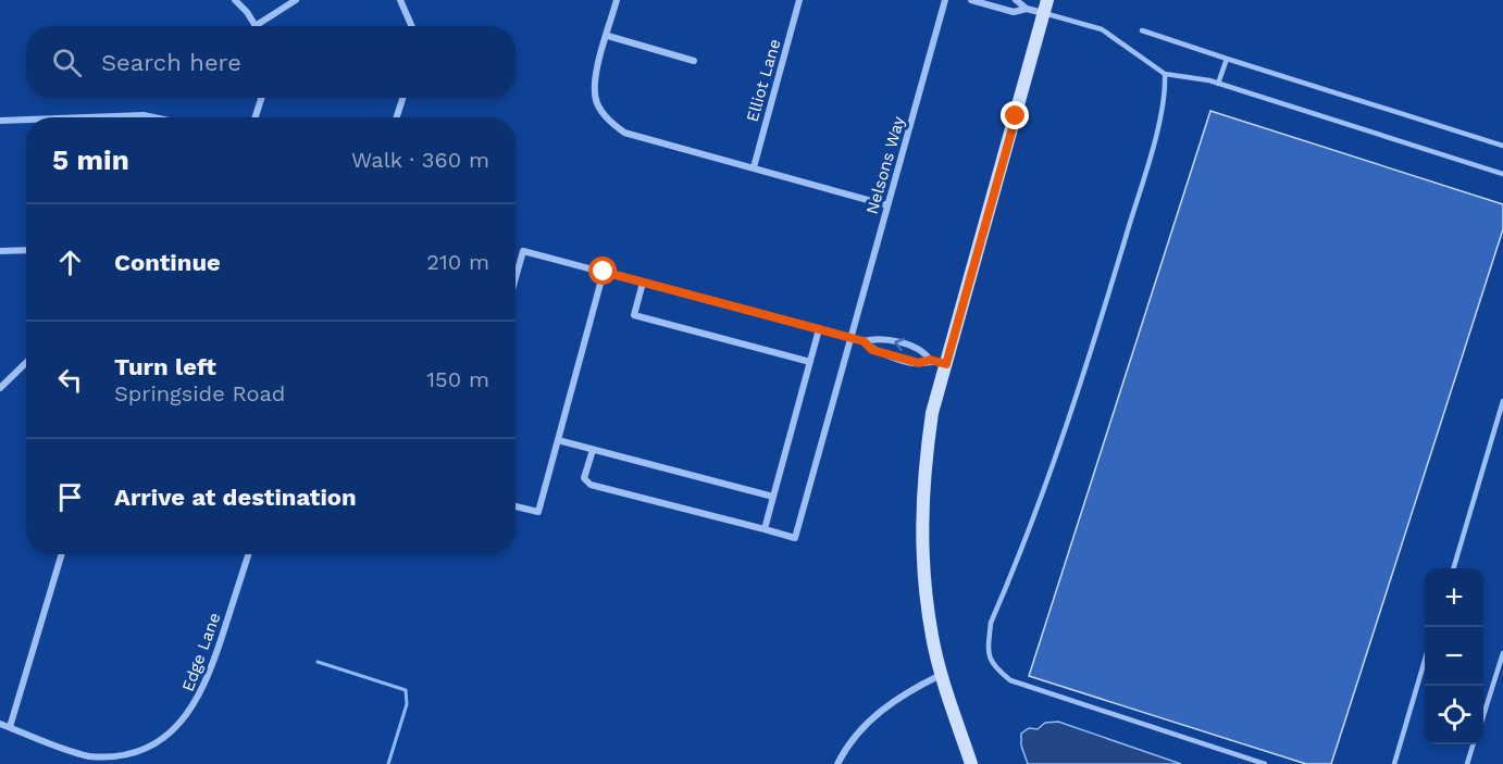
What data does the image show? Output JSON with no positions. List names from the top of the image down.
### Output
{
  "streets": {
    "street": ["Elliot Lane", "Nelsons Way", "Edge Lane"]
  },
  "page": {
    "search": "Search here",
    "heading": ["5 min", "Walk · 360 m"],
    "list": [
      ["Continue", "210 m"],
      ["Turn left", "Springside Road", "150 m"],
      "Arrive at destination"
    ],
    "map_buttons": ["+", "−"]
  }
}
